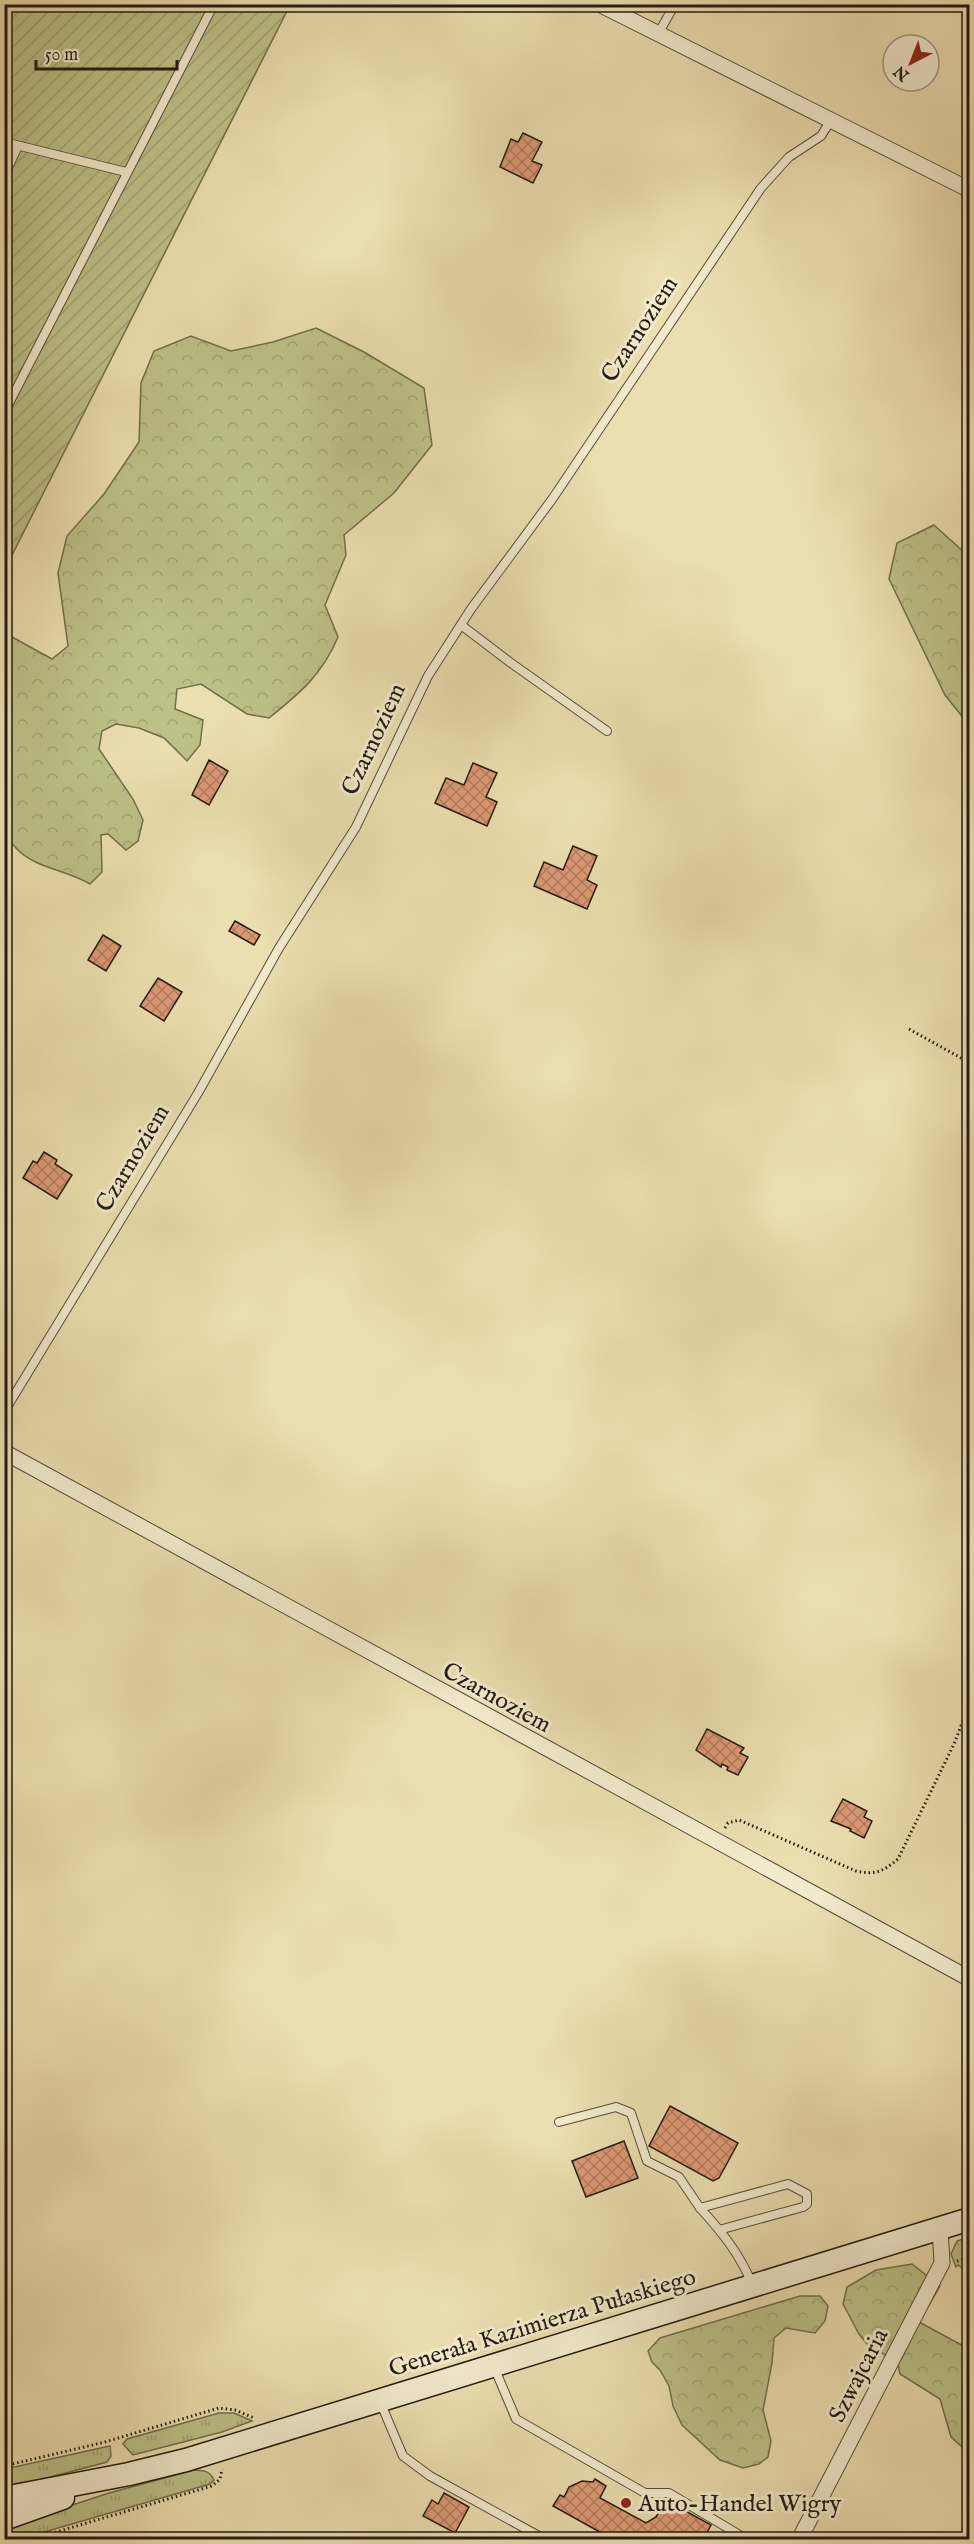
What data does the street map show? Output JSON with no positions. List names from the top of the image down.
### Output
{
  "streets": {
    "main road": ["Generała Kazimierza Pułaskiego"],
    "street": ["Czarnoziem", "Szwajcaria"]
  },
  "crossings": [
    ["Generała Kazimierza Pułaskiego", "Szwajcaria"]
  ],
  "places": ["Auto-Handel Wigry"],
  "scale_bar": "50 m",
  "north": "bottom left"
}
